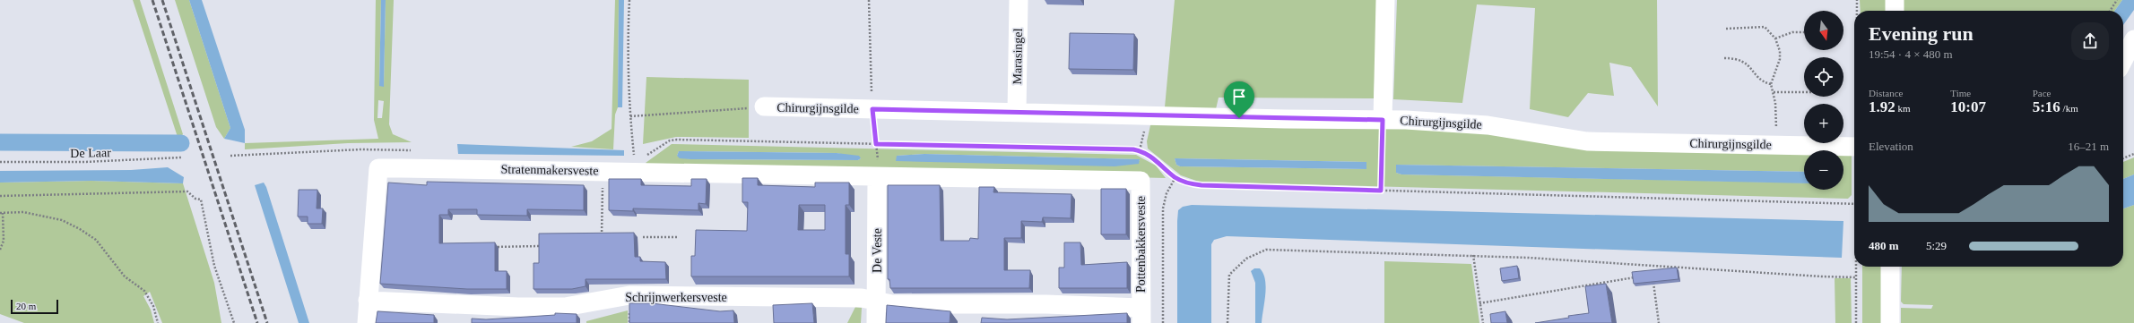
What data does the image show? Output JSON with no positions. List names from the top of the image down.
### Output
{
  "streets": {
    "street": [
      "Marasingel",
      "Chirurgijnsgilde",
      "Stratenmakersveste",
      "Pottenbakkersveste",
      "De Veste",
      "Schrijnwerkersveste"
    ],
    "path": ["De Laar"]
  },
  "crossings": [
    ["Marasingel", "Chirurgijnsgilde"],
    ["Stratenmakersveste", "Pottenbakkersveste"],
    ["Stratenmakersveste", "De Veste"],
    ["Stratenmakersveste", "Schrijnwerkersveste"],
    ["Pottenbakkersveste", "De Veste"],
    ["Pottenbakkersveste", "Schrijnwerkersveste"],
    ["De Veste", "Schrijnwerkersveste"]
  ],
  "scale_bar": "20 m",
  "north": "bottom",
  "page": {
    "map_buttons": ["+", "−"],
    "heading": ["Evening run", "19:54 · 4 × 480 m"],
    "stats": [
      ["Distance", "1.92 km"],
      ["Time", "10:07"],
      ["Pace", "5:16 /km"]
    ],
    "chart": ["Elevation", "16–21 m"],
    "list": [
      {
        "name": "480 m",
        "note": "5:29"
      }
    ],
    "scale": "20 m"
  }
}
